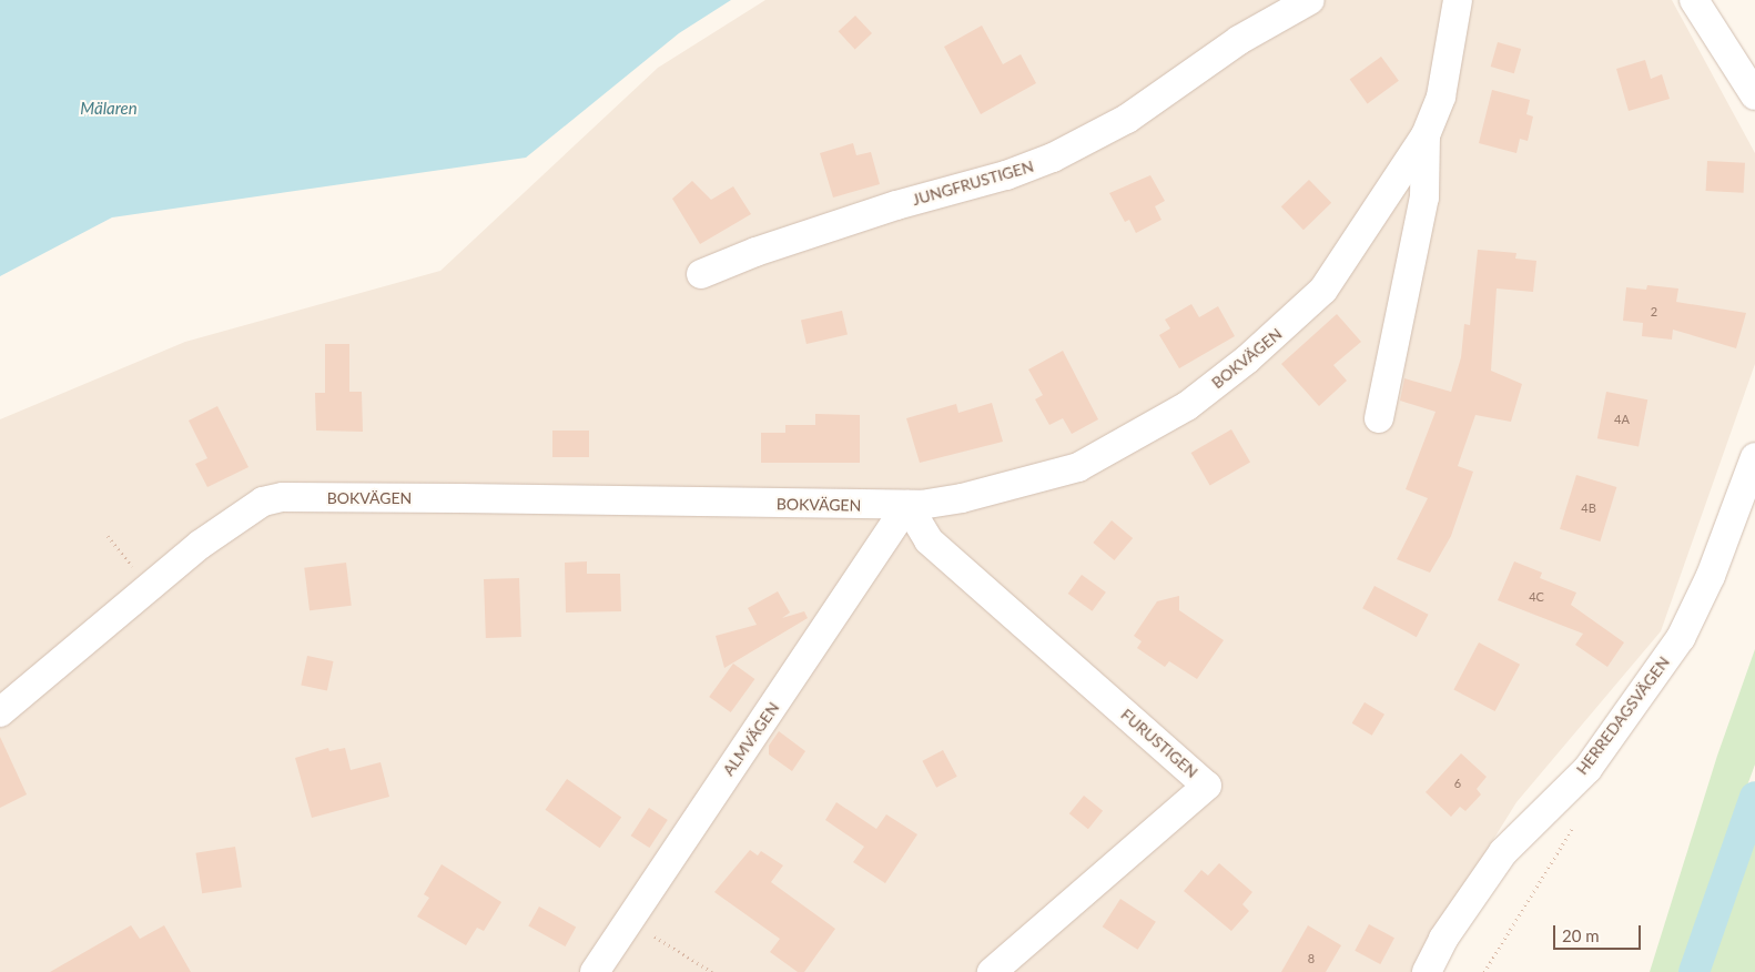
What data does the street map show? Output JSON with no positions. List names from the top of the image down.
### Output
{
  "streets": {
    "street": [
      "JUNGFRUSTIGEN",
      "BOKVÄGEN",
      "HERREDAGSVÄGEN",
      "ALMVÄGEN",
      "FURUSTIGEN"
    ]
  },
  "crossings": [
    ["BOKVÄGEN", "ALMVÄGEN"],
    ["BOKVÄGEN", "FURUSTIGEN"],
    ["ALMVÄGEN", "FURUSTIGEN"]
  ],
  "water": ["Mälaren"],
  "house_numbers": [
    "2",
    "4A",
    "4B",
    "4C",
    "6",
    "8"
  ],
  "scale_bar": "20 m"
}
